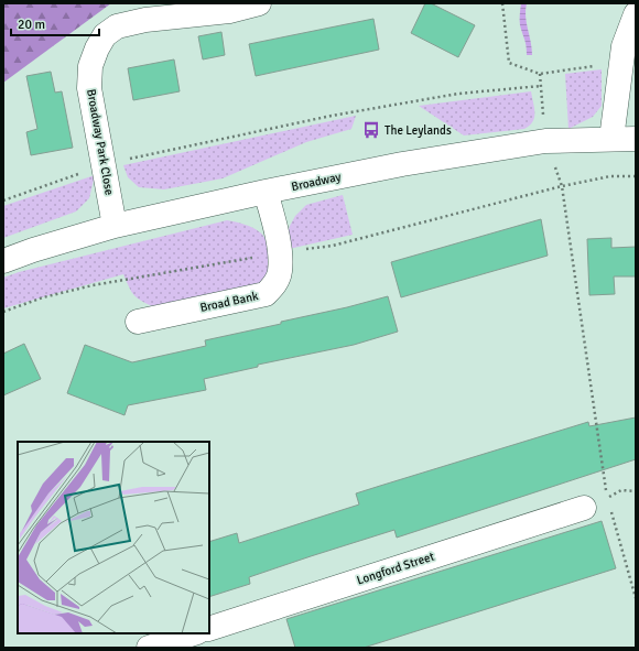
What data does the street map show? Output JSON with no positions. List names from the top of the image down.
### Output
{
  "streets": {
    "street": [
      "Broadway Park Close",
      "Broadway",
      "Broad Bank",
      "Longford Street"
    ]
  },
  "crossings": [
    ["Broadway Park Close", "Broadway"],
    ["Broadway", "Broad Bank"]
  ],
  "places": {
    "bus stop": ["The Leylands"]
  },
  "scale_bar": "20 m"
}
